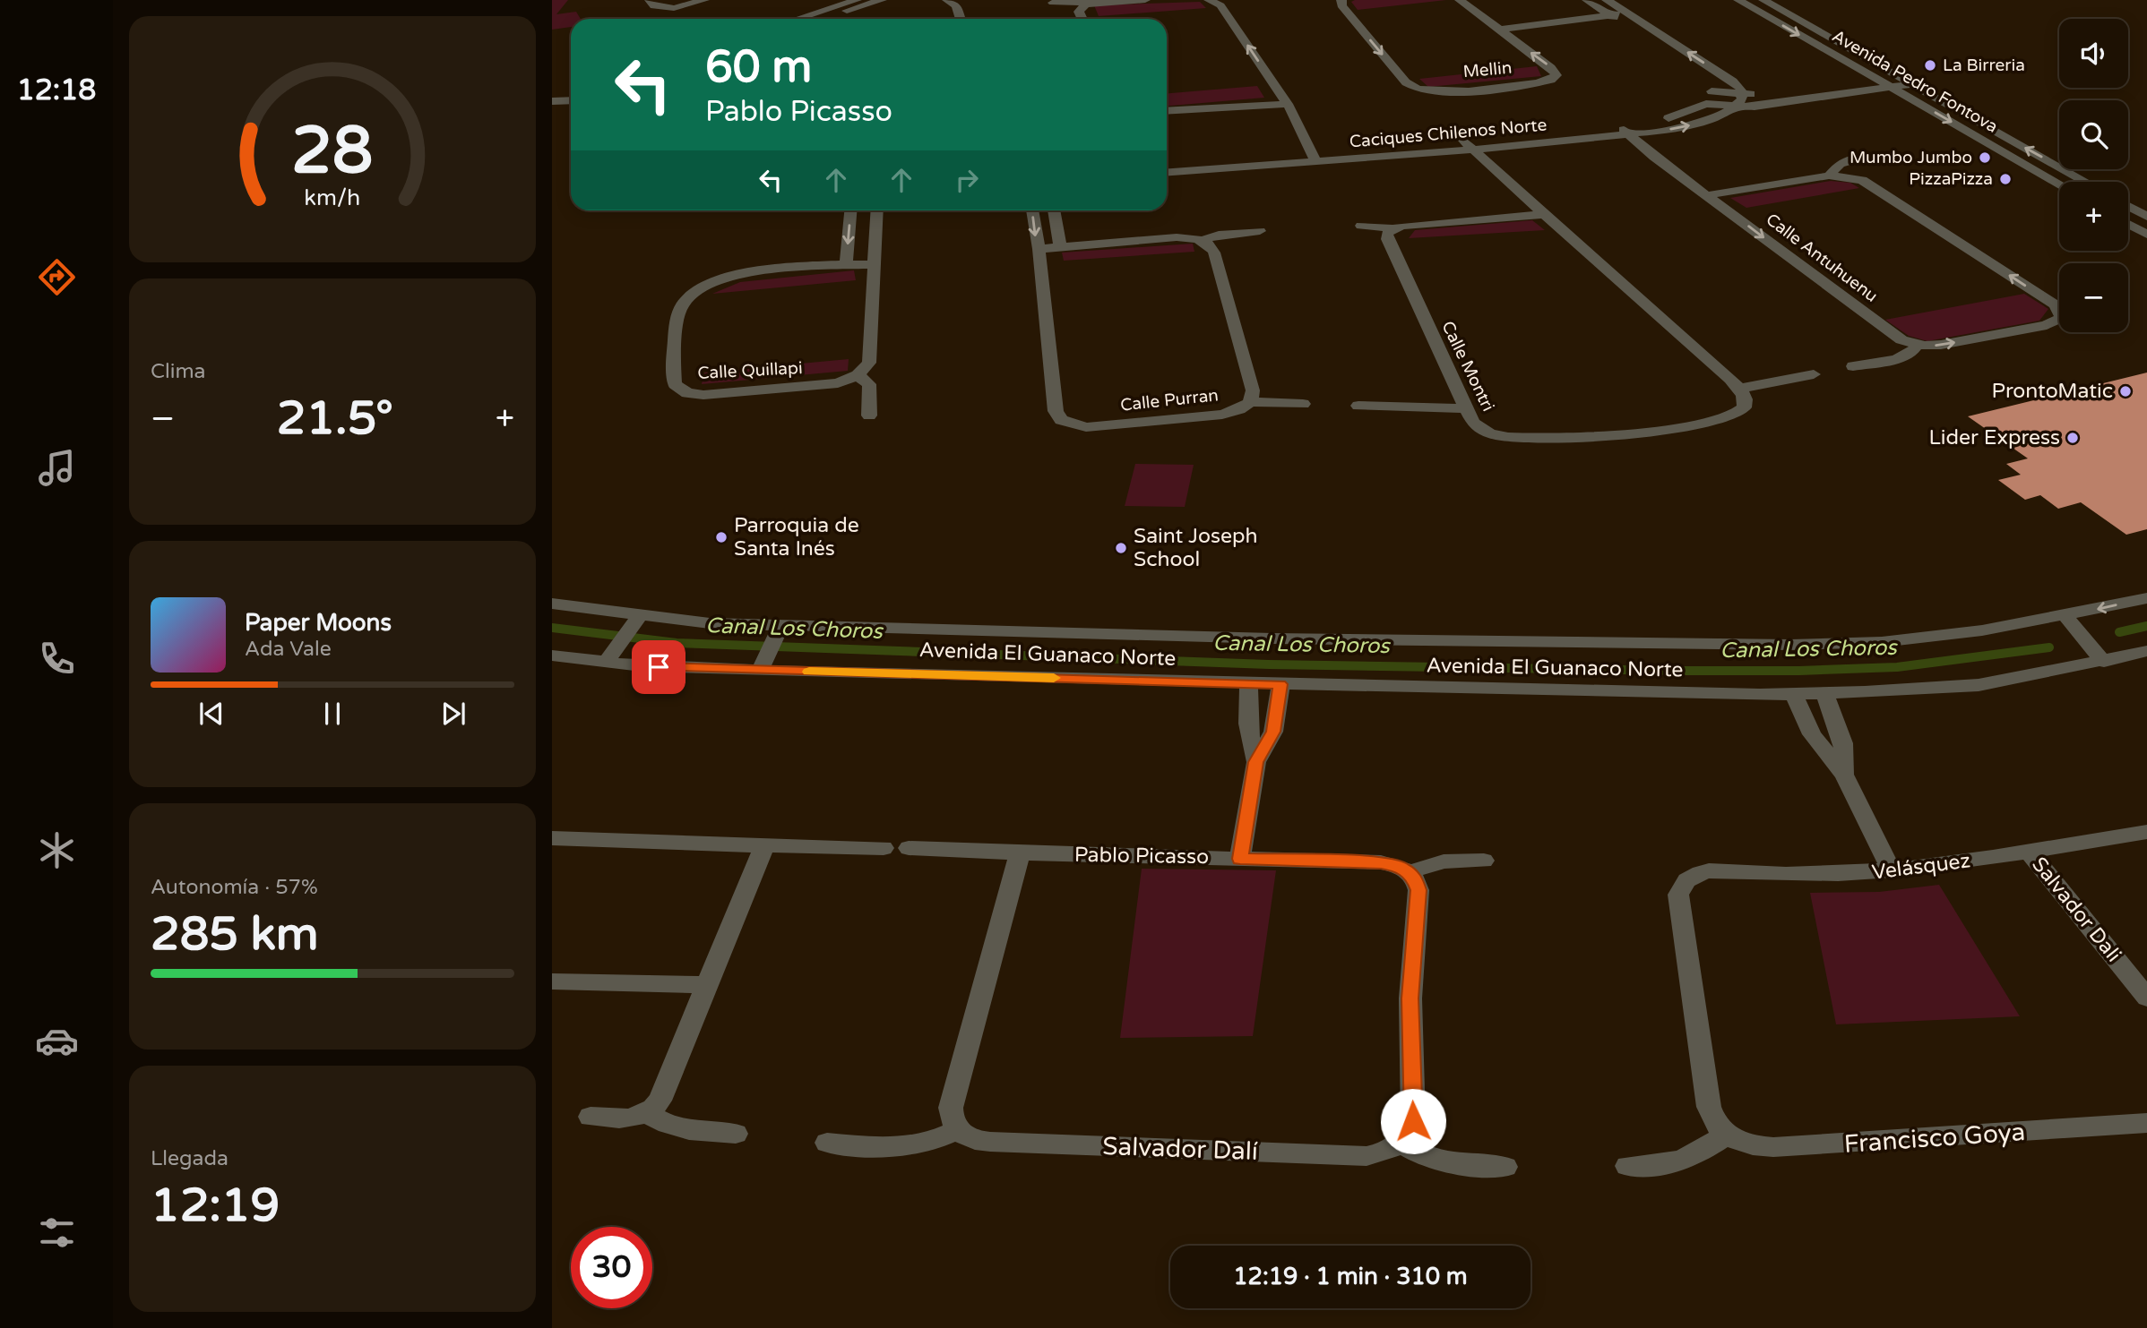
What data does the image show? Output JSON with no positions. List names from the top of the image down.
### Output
{
  "streets": {
    "street": [
      "Mellin",
      "Avenida Pedro Fontova",
      "Caciques Chilenos Norte",
      "Calle Antuhuenu",
      "Calle Montri",
      "Calle Quillapi",
      "Calle Purran",
      "Avenida El Guanaco Norte",
      "Pablo Picasso",
      "Velásquez",
      "Salvador Dali",
      "Francisco Goya",
      "Salvador Dalí"
    ]
  },
  "crossings": [
    ["Avenida Pedro Fontova", "Caciques Chilenos Norte"],
    ["Caciques Chilenos Norte", "Calle Antuhuenu"],
    ["Velásquez", "Salvador Dali"],
    ["Velásquez", "Francisco Goya"]
  ],
  "water": ["Canal Los Choros"],
  "places": [
    "La Birreria",
    "Mumbo Jumbo",
    "PizzaPizza",
    "ProntoMatic",
    "Lider Express",
    "Parroquia de Santa Inés",
    "Saint Joseph School"
  ],
  "page": {
    "tabs": "12:18",
    "map_buttons": ["+", "−"],
    "turn": ["60 m", "Pablo Picasso"],
    "tile": [
      "Clima",
      ["Autonomía · 57%", "285 km"],
      ["Llegada", "12:19"]
    ],
    "heat": ["−", "21.5°", "+"],
    "song": ["Paper Moons", "Ada Vale"],
    "limit": "30",
    "trip": "12:19 · 1 min · 310 m",
    "gauge": ["28", "km/h"]
  }
}
